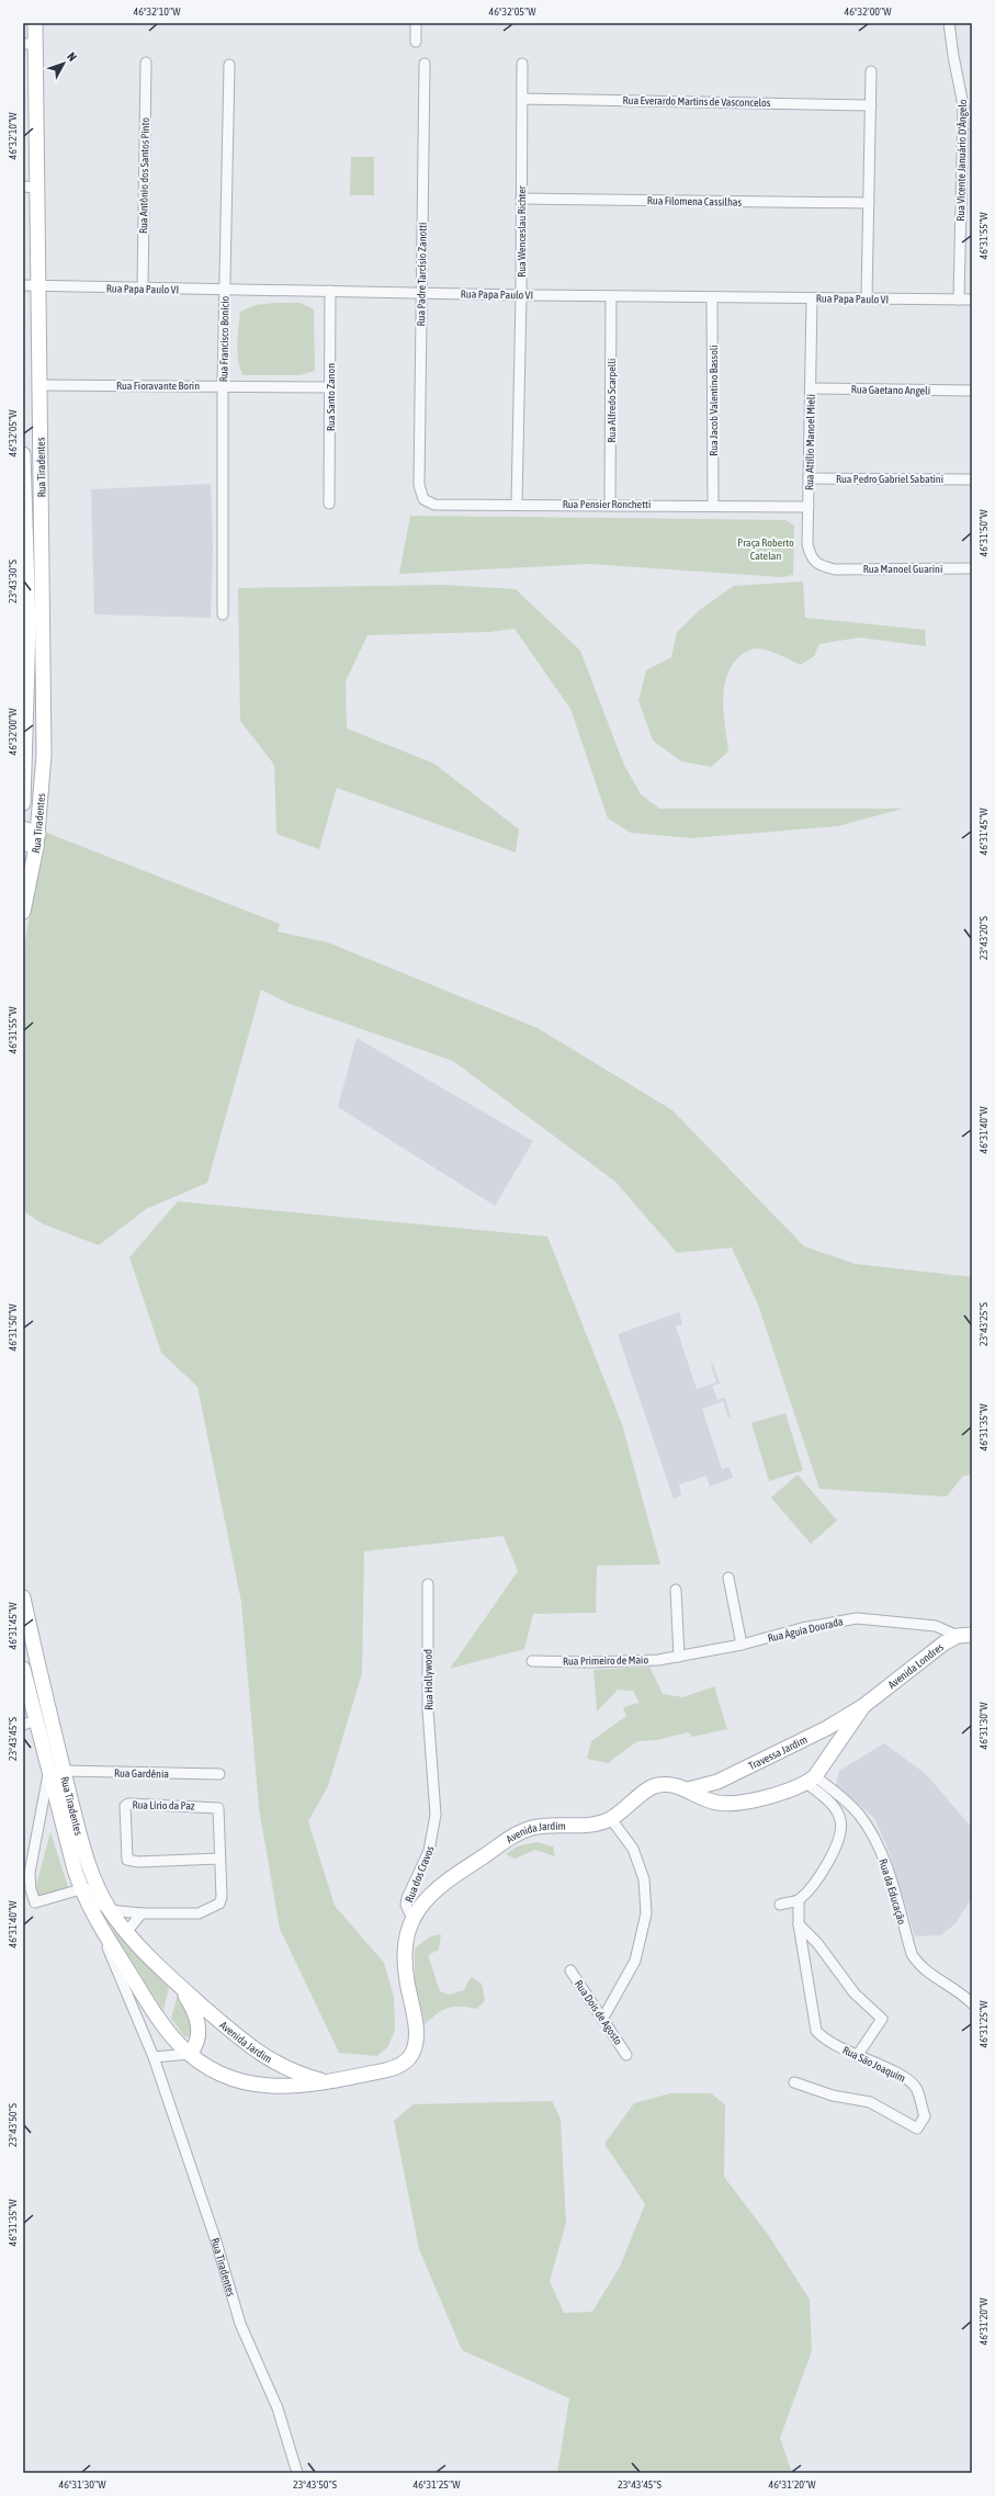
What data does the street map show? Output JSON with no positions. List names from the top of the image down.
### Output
{
  "streets": {
    "street": [
      "Rua Everardo Martins de Vasconcelos",
      "Rua Vicente Januário D'Ângelo",
      "Rua Antônio dos Santos Pinto",
      "Rua Filomena Cassilhas",
      "Rua Wenceslau Richter",
      "Rua Padre Tarcísio Zanotti",
      "Rua Papa Paulo VI",
      "Rua Francisco Bonício",
      "Rua Fioravante Borin",
      "Rua Gaetano Angeli",
      "Rua Santo Zanon",
      "Rua Alfredo Scarpelli",
      "Rua Jacob Valentino Bassoli",
      "Rua Attílio Manoel Mieli",
      "Rua Tiradentes",
      "Rua Pedro Gabriel Sabatini",
      "Rua Pensier Ronchetti",
      "Rua Manoel Guarini",
      "Rua Águia Dourada",
      "Rua Primeiro de Maio",
      "Avenida Londres",
      "Rua Hollywood",
      "Travessa Jardim",
      "Rua Gardênia",
      "Rua Lírio da Paz",
      "Avenida Jardim",
      "Rua dos Cravos",
      "Rua da Educação",
      "Rua Dois de Agosto",
      "Rua São Joaquim"
    ]
  },
  "crossings": [
    ["Rua Everardo Martins de Vasconcelos", "Rua Wenceslau Richter"],
    ["Rua Vicente Januário D'Ângelo", "Rua Papa Paulo VI"],
    ["Rua Antônio dos Santos Pinto", "Rua Papa Paulo VI"],
    ["Rua Filomena Cassilhas", "Rua Wenceslau Richter"],
    ["Rua Wenceslau Richter", "Rua Papa Paulo VI"],
    ["Rua Wenceslau Richter", "Rua Pensier Ronchetti"],
    ["Rua Padre Tarcísio Zanotti", "Rua Papa Paulo VI"],
    ["Rua Padre Tarcísio Zanotti", "Rua Pensier Ronchetti"],
    ["Rua Papa Paulo VI", "Rua Francisco Bonício"],
    ["Rua Papa Paulo VI", "Rua Santo Zanon"],
    ["Rua Papa Paulo VI", "Rua Alfredo Scarpelli"],
    ["Rua Papa Paulo VI", "Rua Jacob Valentino Bassoli"],
    ["Rua Papa Paulo VI", "Rua Attílio Manoel Mieli"],
    ["Rua Papa Paulo VI", "Rua Tiradentes"],
    ["Rua Francisco Bonício", "Rua Fioravante Borin"],
    ["Rua Fioravante Borin", "Rua Santo Zanon"],
    ["Rua Fioravante Borin", "Rua Tiradentes"],
    ["Rua Gaetano Angeli", "Rua Attílio Manoel Mieli"],
    ["Rua Alfredo Scarpelli", "Rua Pensier Ronchetti"],
    ["Rua Jacob Valentino Bassoli", "Rua Pensier Ronchetti"],
    ["Rua Attílio Manoel Mieli", "Rua Pedro Gabriel Sabatini"],
    ["Rua Attílio Manoel Mieli", "Rua Pensier Ronchetti"],
    ["Rua Attílio Manoel Mieli", "Rua Manoel Guarini"],
    ["Rua Tiradentes", "Rua Gardênia"],
    ["Rua Tiradentes", "Rua Lírio da Paz"],
    ["Rua Tiradentes", "Avenida Jardim"],
    ["Rua Águia Dourada", "Rua Primeiro de Maio"],
    ["Rua Águia Dourada", "Avenida Londres"],
    ["Avenida Londres", "Travessa Jardim"],
    ["Rua Hollywood", "Rua dos Cravos"],
    ["Travessa Jardim", "Avenida Jardim"],
    ["Avenida Jardim", "Rua dos Cravos"]
  ],
  "parks": ["Praça Roberto Catelan"],
  "north": "top right",
  "coordinates": [
    "46°32'10\"W",
    "46°32'05\"W",
    "46°32'00\"W",
    "46°31'55\"W",
    "46°31'50\"W",
    "23°43'30\"S",
    "46°31'45\"W",
    "23°43'20\"S",
    "46°31'40\"W",
    "23°43'25\"S",
    "46°31'35\"W",
    "46°31'30\"W",
    "23°43'45\"S",
    "46°31'25\"W",
    "23°43'50\"S",
    "46°31'20\"W"
  ]
}
